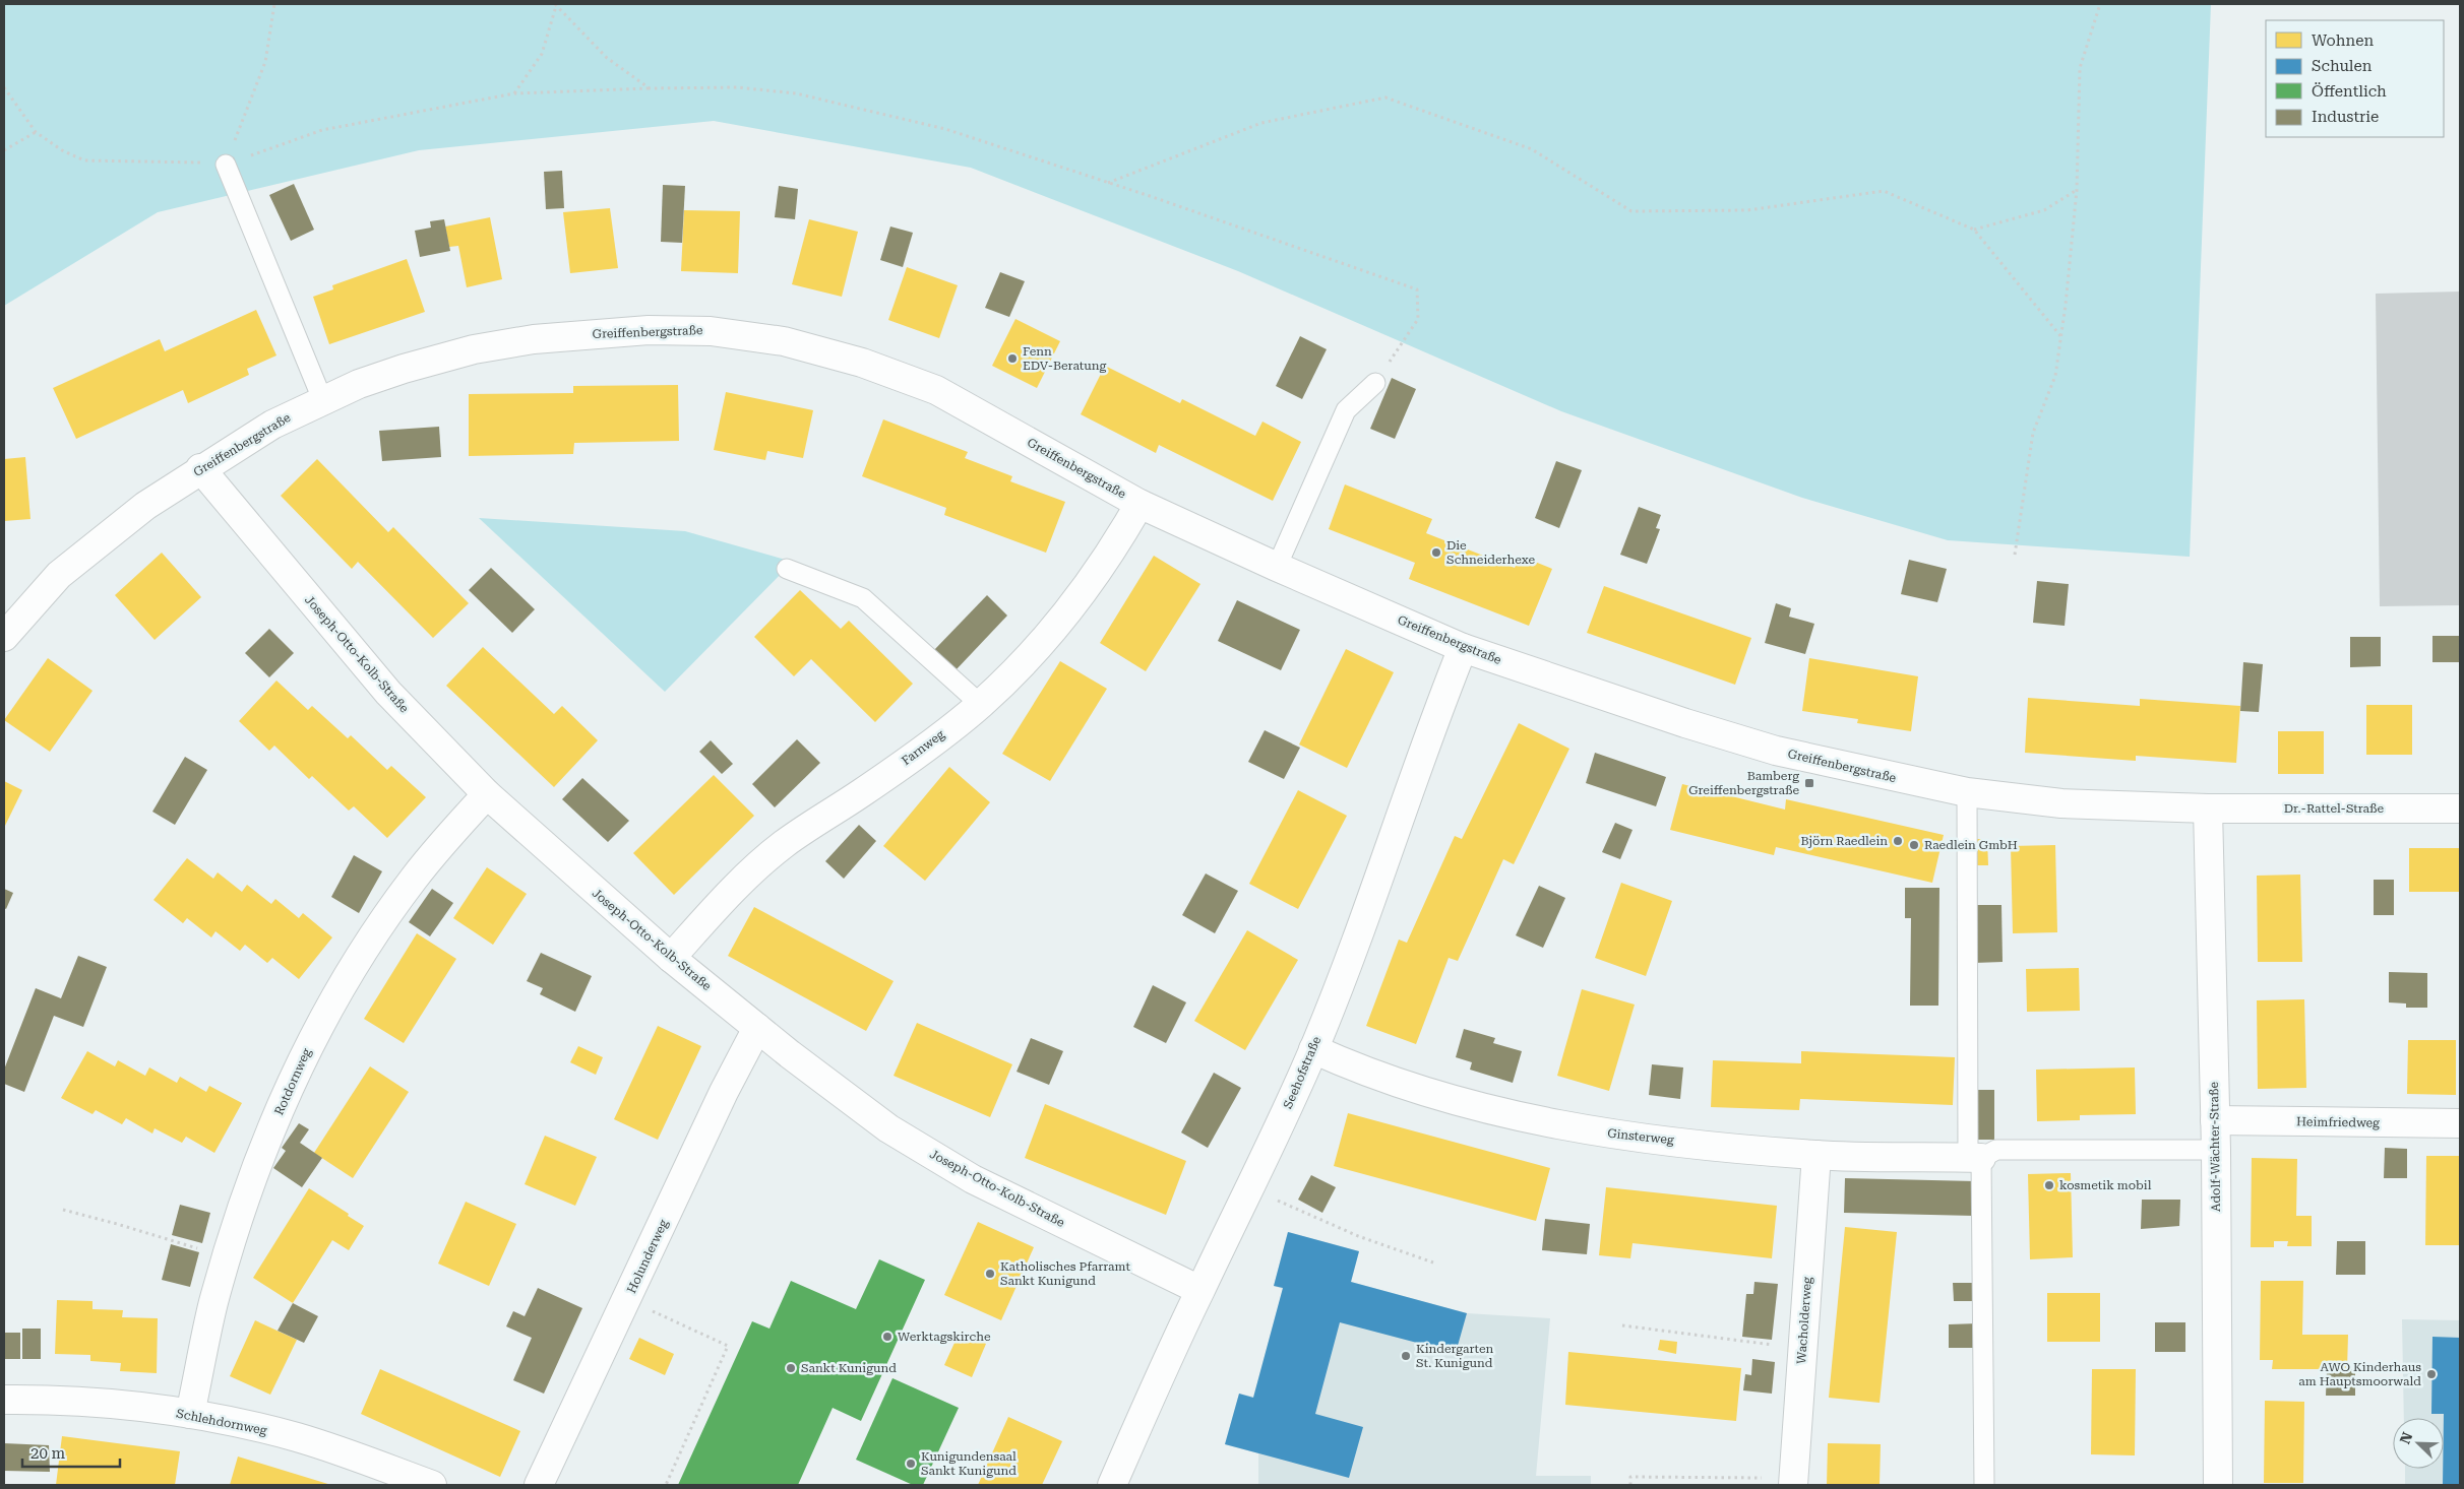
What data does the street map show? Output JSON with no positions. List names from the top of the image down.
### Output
{
  "streets": {
    "street": [
      "Greiffenbergstraße",
      "Joseph-Otto-Kolb-Straße",
      "Farnweg",
      "Dr.-Rattel-Straße",
      "Seehofstraße",
      "Rotdornweg",
      "Heimfriedweg",
      "Ginsterweg",
      "Adolf-Wächter-Straße",
      "Holunderweg",
      "Wacholderweg",
      "Schlehdornweg"
    ]
  },
  "crossings": [
    ["Greiffenbergstraße", "Joseph-Otto-Kolb-Straße"],
    ["Greiffenbergstraße", "Farnweg"],
    ["Greiffenbergstraße", "Dr.-Rattel-Straße"],
    ["Greiffenbergstraße", "Seehofstraße"],
    ["Greiffenbergstraße", "Adolf-Wächter-Straße"],
    ["Joseph-Otto-Kolb-Straße", "Farnweg"],
    ["Joseph-Otto-Kolb-Straße", "Seehofstraße"],
    ["Joseph-Otto-Kolb-Straße", "Rotdornweg"],
    ["Joseph-Otto-Kolb-Straße", "Holunderweg"],
    ["Dr.-Rattel-Straße", "Adolf-Wächter-Straße"],
    ["Seehofstraße", "Ginsterweg"],
    ["Rotdornweg", "Schlehdornweg"],
    ["Heimfriedweg", "Adolf-Wächter-Straße"],
    ["Ginsterweg", "Wacholderweg"]
  ],
  "places": {
    "other": [
      "Fenn EDV-Beratung",
      "Die Schneiderhexe",
      "Björn Raedlein",
      "Raedlein GmbH",
      "kosmetik mobil",
      "Katholisches Pfarramt Sankt Kunigund",
      "Werktagskirche",
      "Kindergarten St. Kunigund",
      "Sankt Kunigund",
      "AWO Kinderhaus am Hauptsmoorwald",
      "Kunigundensaal Sankt Kunigund"
    ],
    "transit": ["Bamberg Greiffenbergstraße"]
  },
  "legend": [
    "Wohnen",
    "Schulen",
    "Öffentlich",
    "Industrie"
  ],
  "scale_bar": "20 m",
  "north": "top left"
}
